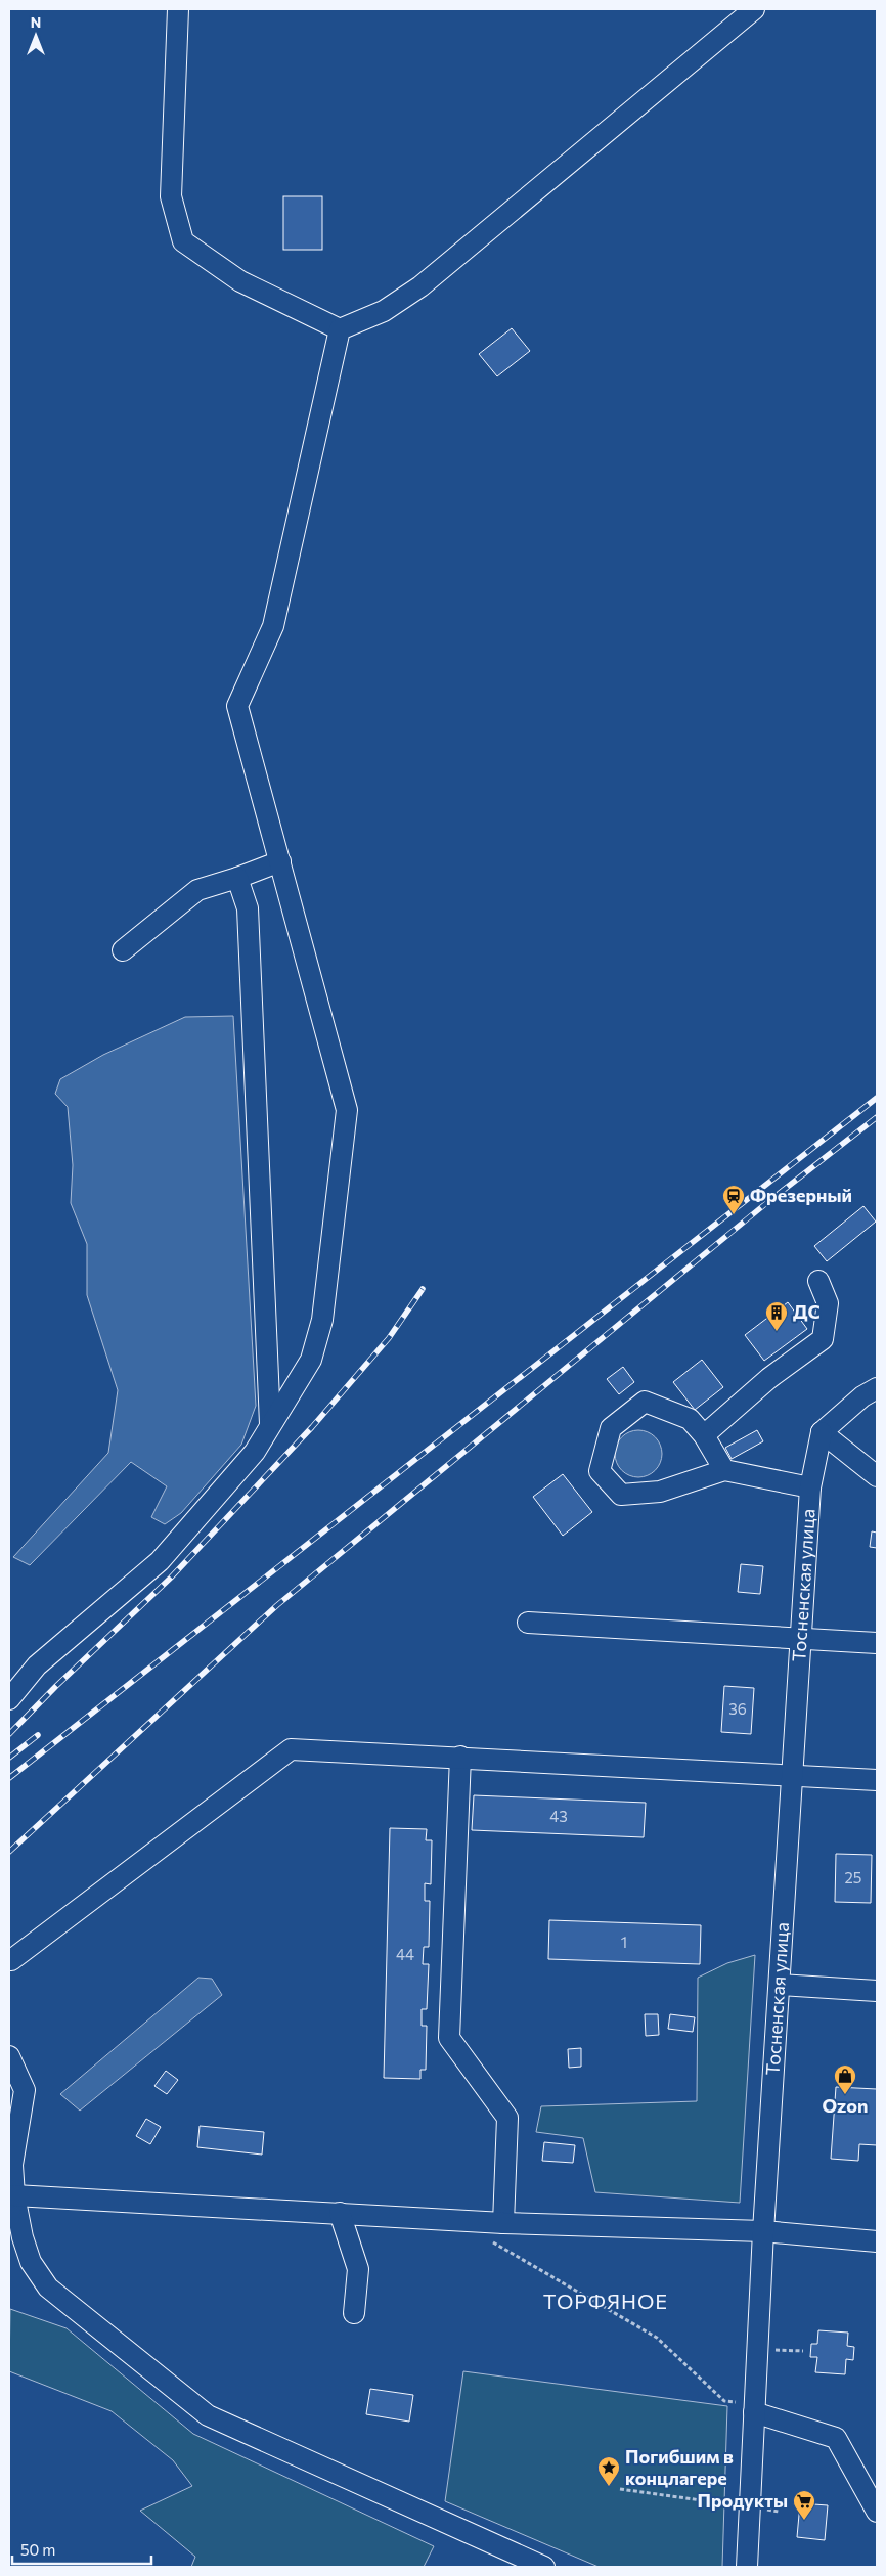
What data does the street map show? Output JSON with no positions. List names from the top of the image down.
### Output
{
  "streets": {
    "street": ["Тосненская улица"]
  },
  "districts": ["ТОРФЯНОЕ"],
  "places": {
    "station": ["Фрезерный"],
    "building": ["ДС"],
    "shop": ["Ozon"],
    "place": ["Погибшим в концлагере"],
    "supermarket": ["Продукты"]
  },
  "house_numbers": [
    "36",
    "43",
    "25",
    "1",
    "44"
  ],
  "scale_bar": "50 m",
  "north": "top"
}
